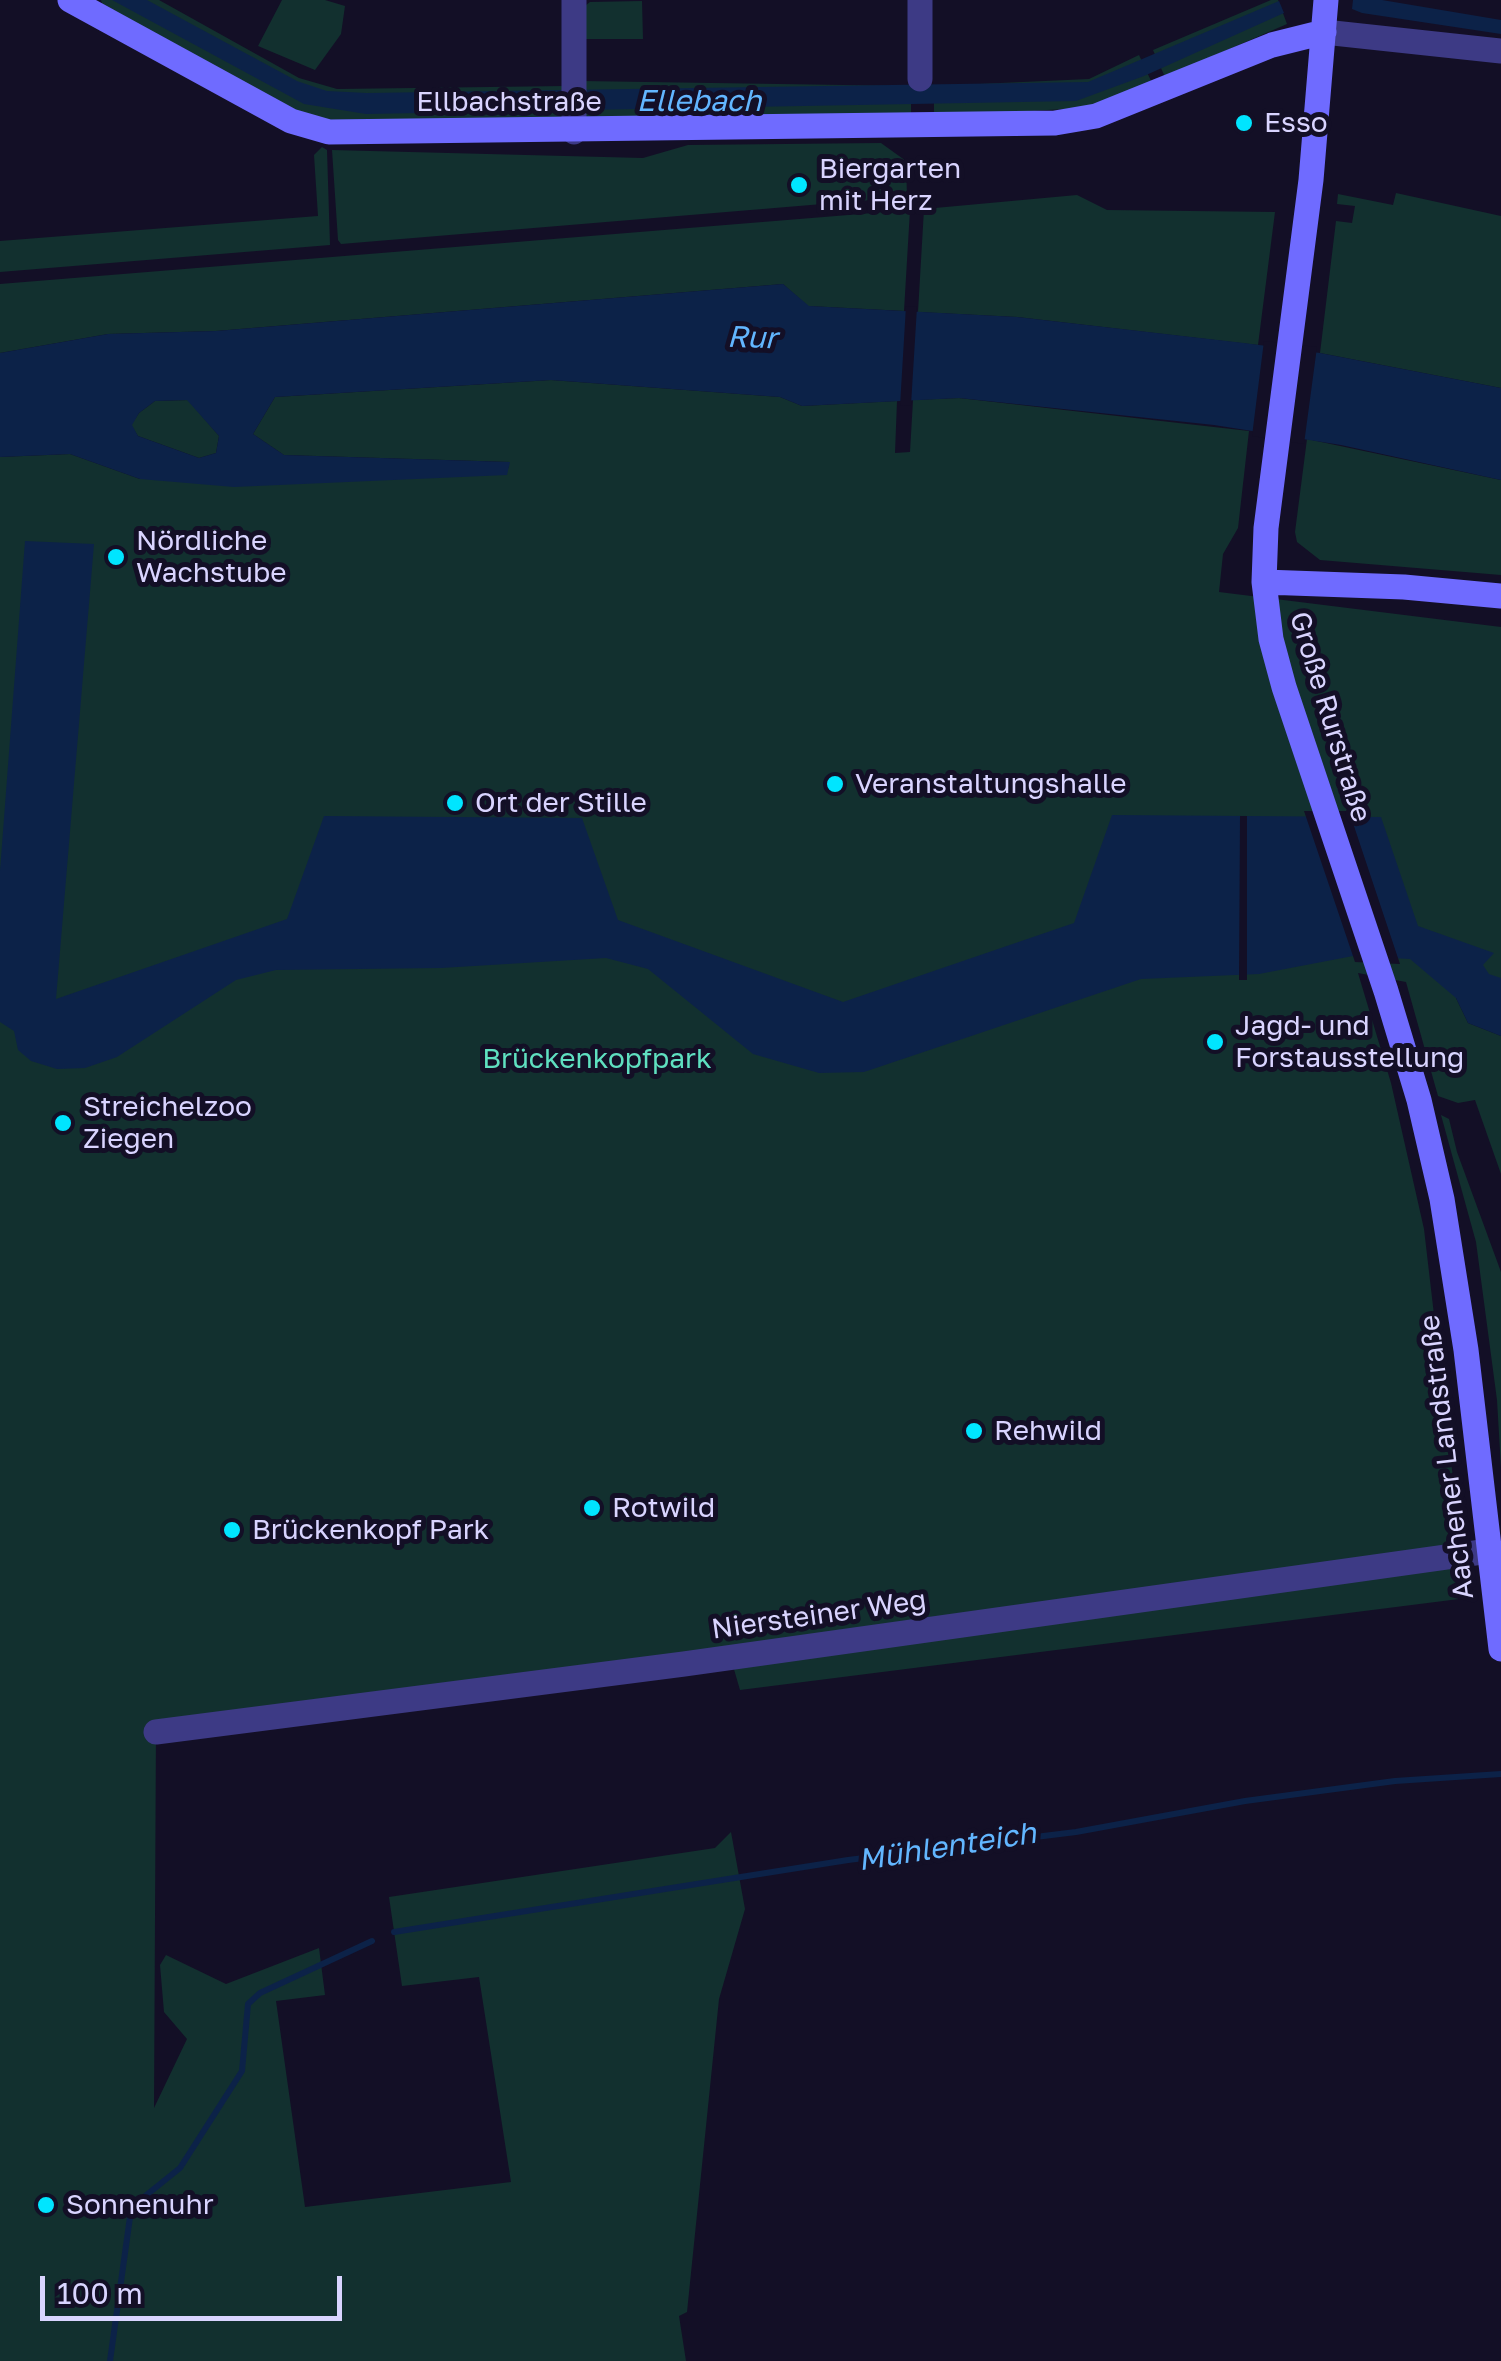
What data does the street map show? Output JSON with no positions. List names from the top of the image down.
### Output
{
  "streets": {
    "main road": ["Ellbachstraße", "Große Rurstraße", "Aachener Landstraße"],
    "street": ["Niersteiner Weg"]
  },
  "crossings": [
    ["Ellbachstraße", "Große Rurstraße"],
    ["Große Rurstraße", "Aachener Landstraße"],
    ["Aachener Landstraße", "Niersteiner Weg"]
  ],
  "water": ["Ellebach", "Rur", "Mühlenteich"],
  "parks": ["Brückenkopfpark"],
  "places": [
    "Esso",
    "Biergarten mit Herz",
    "Nördliche Wachstube",
    "Veranstaltungshalle",
    "Ort der Stille",
    "Jagd- und Forstausstellung",
    "Streichelzoo Ziegen",
    "Rehwild",
    "Rotwild",
    "Brückenkopf Park",
    "Sonnenuhr"
  ],
  "scale_bar": "100 m"
}
